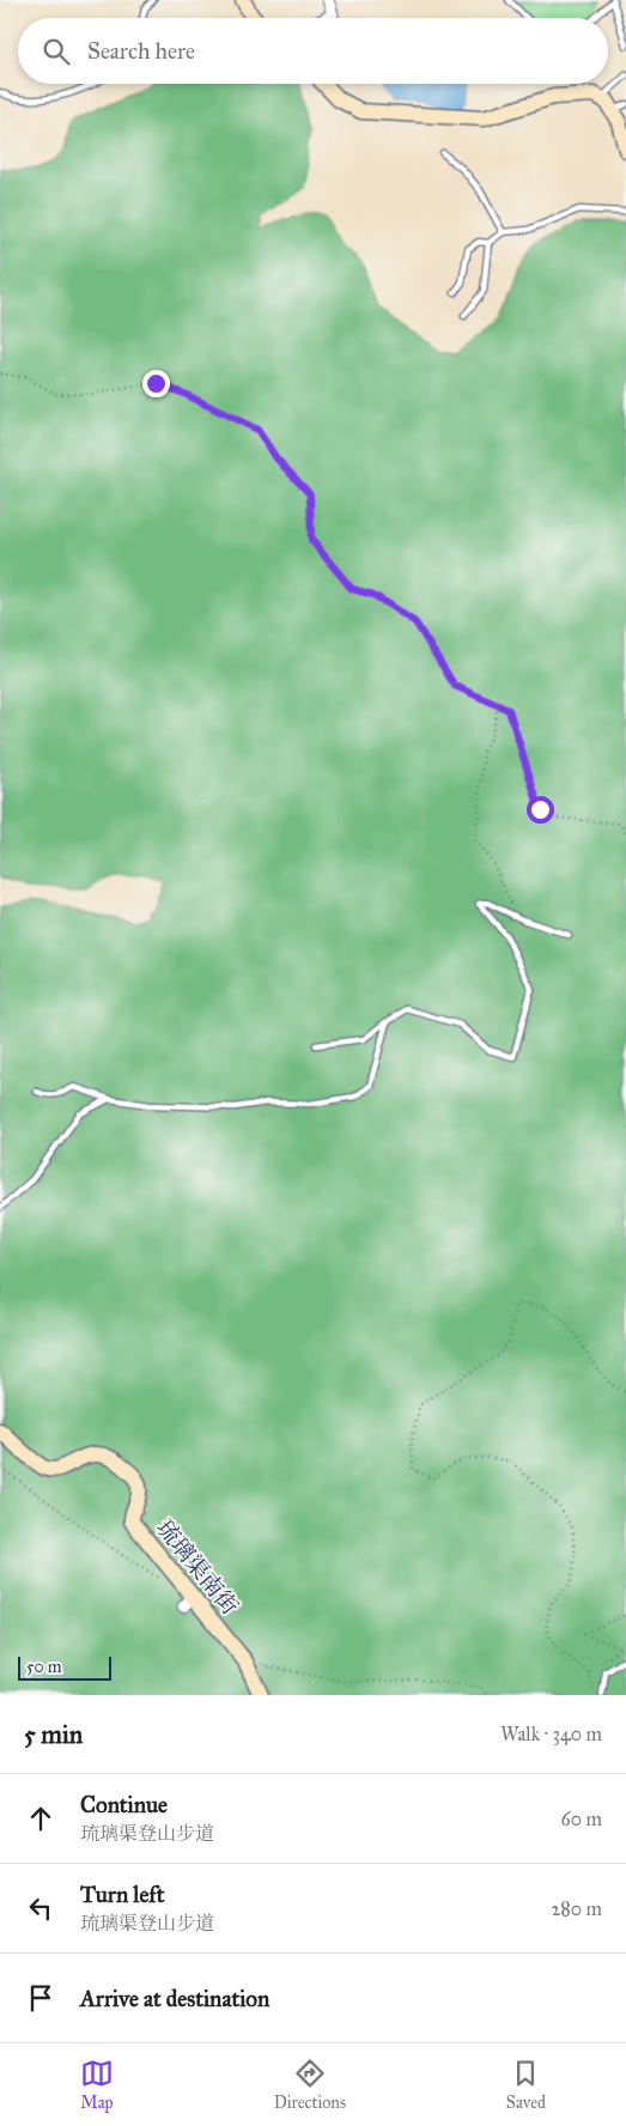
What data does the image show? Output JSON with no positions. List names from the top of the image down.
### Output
{
  "streets": {
    "street": ["琉璃渠南街"]
  },
  "scale_bar": "50 m",
  "page": {
    "search": "Search here",
    "scale": "50 m",
    "heading": ["5 min", "Walk · 340 m"],
    "list": [
      ["Continue", "琉璃渠登山步道", "60 m"],
      ["Turn left", "琉璃渠登山步道", "280 m"],
      "Arrive at destination"
    ],
    "nav": ["Map", "Directions", "Saved"]
  }
}
